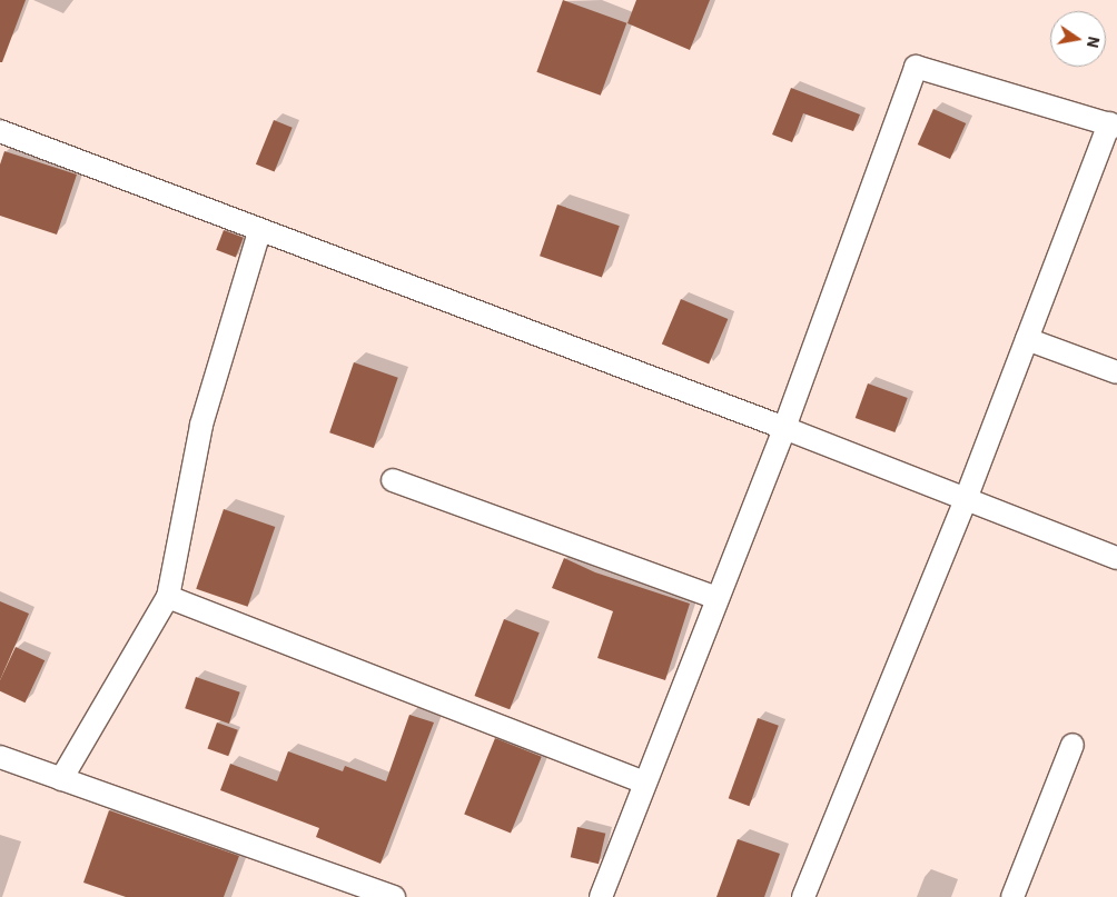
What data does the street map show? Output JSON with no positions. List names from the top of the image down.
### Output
{
  "north": "right"
}
